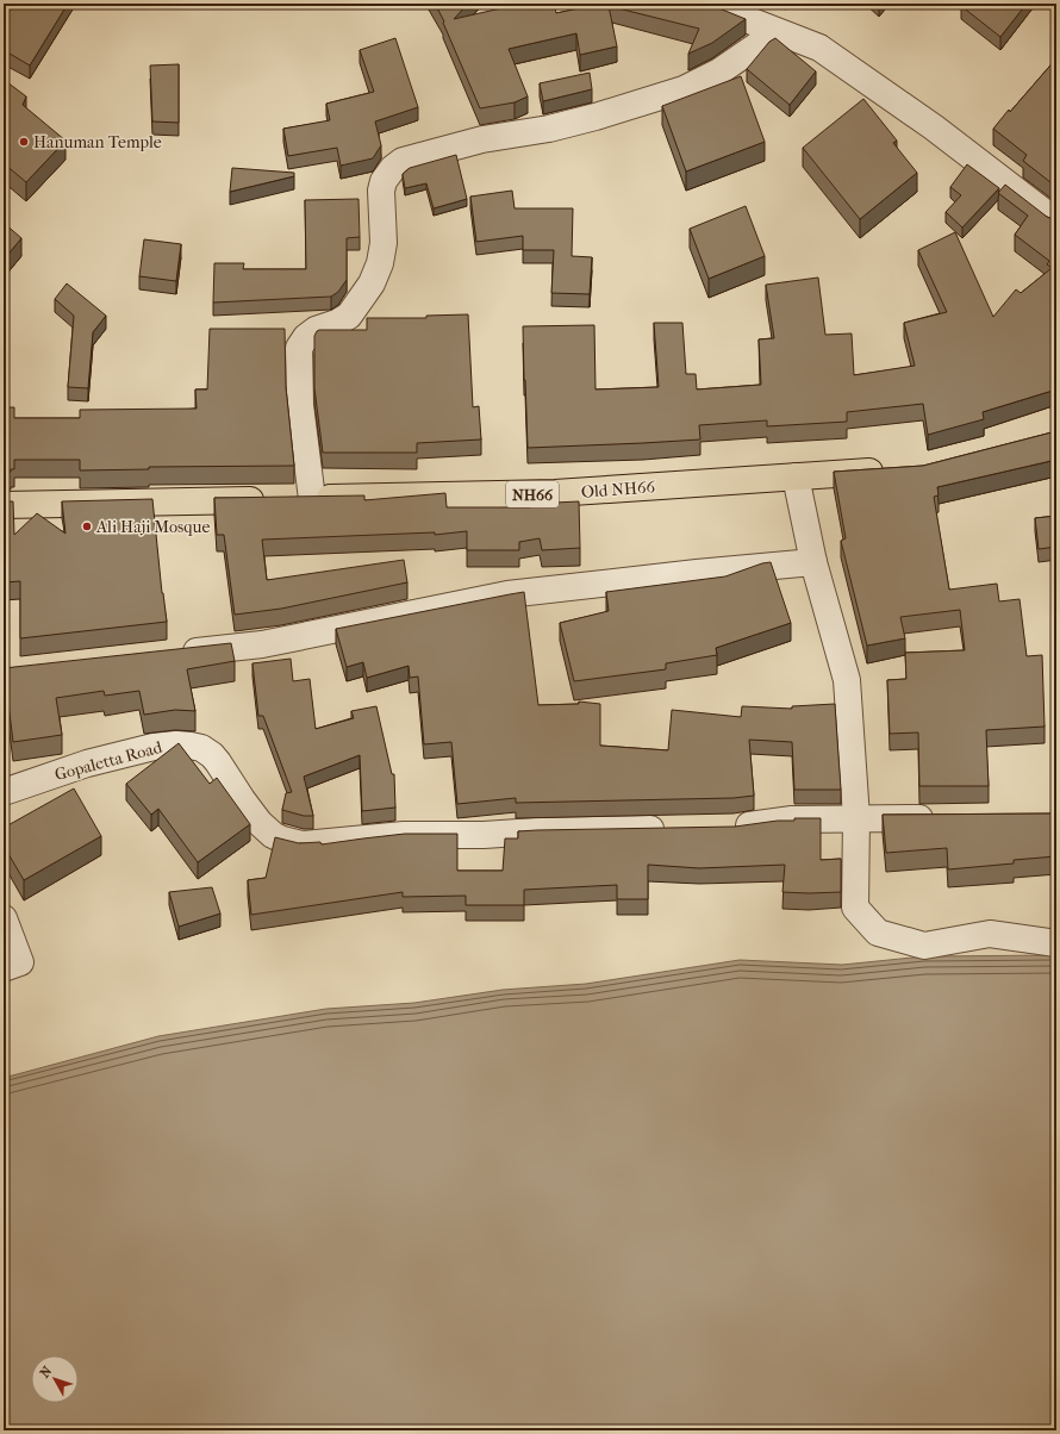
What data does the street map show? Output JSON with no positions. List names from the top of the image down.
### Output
{
  "streets": {
    "main road": ["Old NH66", "NH66"],
    "street": ["Gopaletta Road"]
  },
  "places": ["Hanuman Temple", "Ali Haji Mosque"],
  "north": "top left"
}
